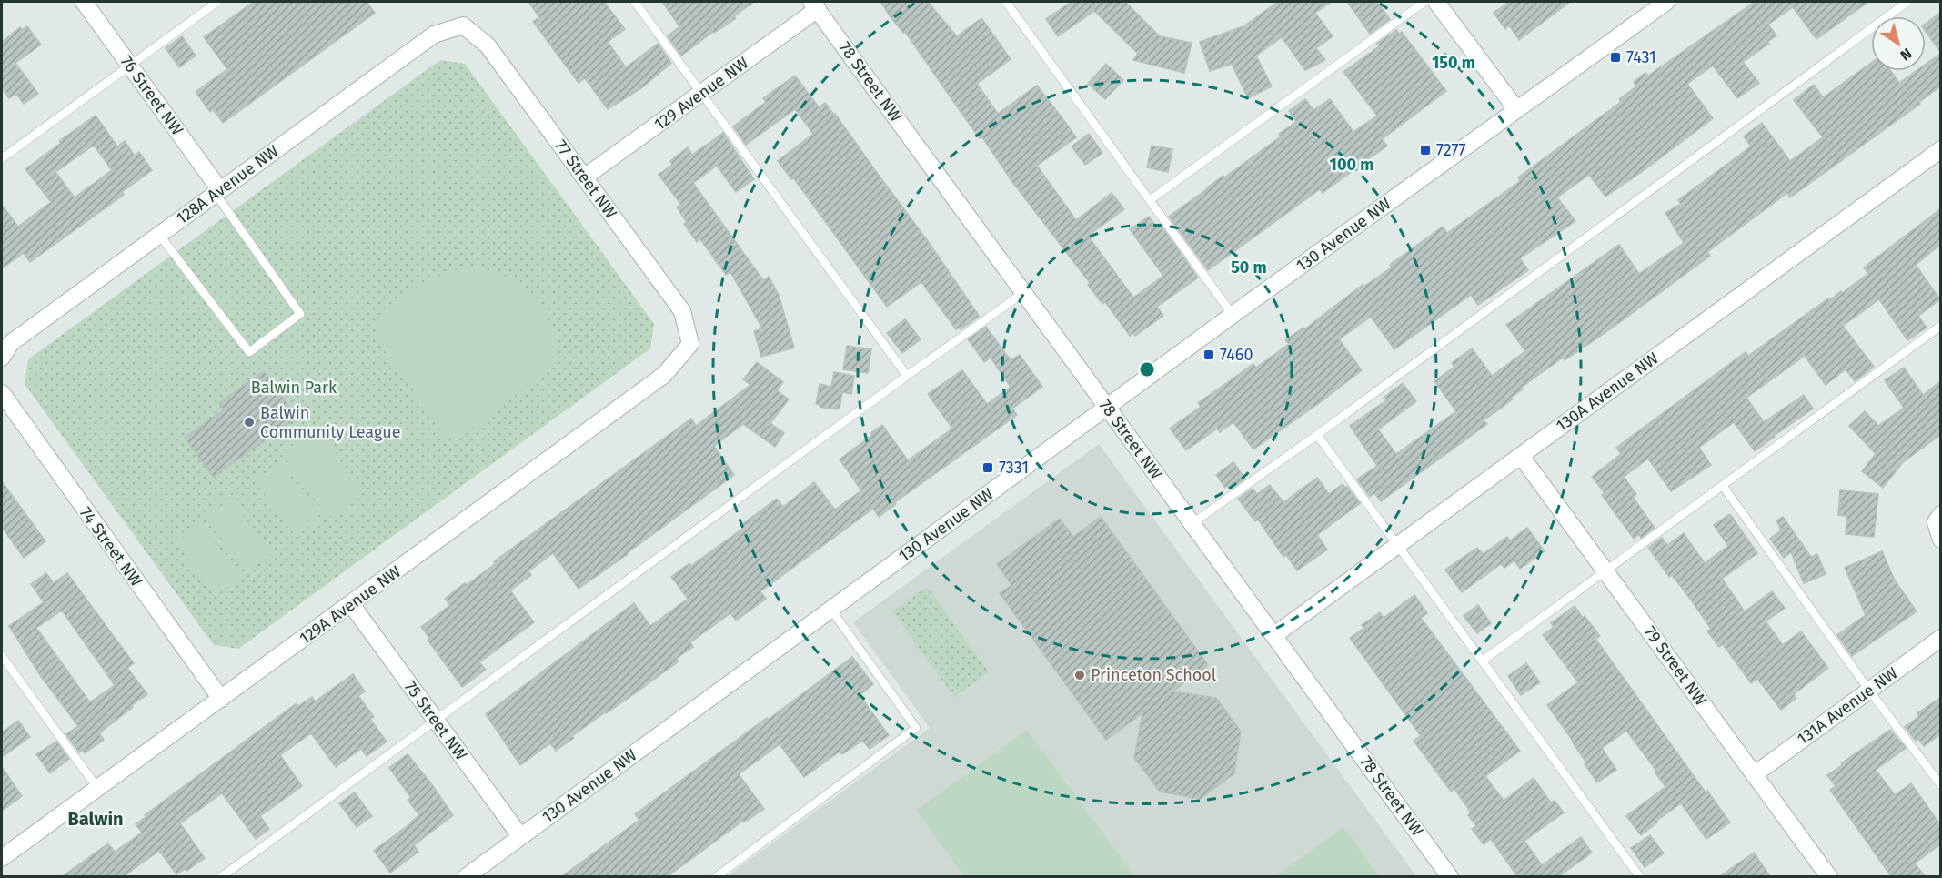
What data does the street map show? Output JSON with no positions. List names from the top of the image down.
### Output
{
  "streets": {
    "street": [
      "78 Street NW",
      "129 Avenue NW",
      "76 Street NW",
      "77 Street NW",
      "128A Avenue NW",
      "130 Avenue NW",
      "130A Avenue NW",
      "74 Street NW",
      "129A Avenue NW",
      "79 Street NW",
      "131A Avenue NW",
      "75 Street NW"
    ]
  },
  "crossings": [
    ["78 Street NW", "129 Avenue NW"],
    ["78 Street NW", "130 Avenue NW"],
    ["78 Street NW", "130A Avenue NW"],
    ["129 Avenue NW", "77 Street NW"],
    ["76 Street NW", "128A Avenue NW"],
    ["77 Street NW", "128A Avenue NW"],
    ["77 Street NW", "129A Avenue NW"],
    ["130 Avenue NW", "75 Street NW"],
    ["130A Avenue NW", "79 Street NW"],
    ["74 Street NW", "129A Avenue NW"],
    ["129A Avenue NW", "75 Street NW"],
    ["79 Street NW", "131A Avenue NW"]
  ],
  "districts": ["Balwin"],
  "parks": ["Balwin Park"],
  "places": {
    "transit": [
      "7431",
      "7277",
      "7460",
      "7331"
    ],
    "other": ["Balwin Community League", "Princeton School"]
  },
  "north": "bottom right",
  "rings": ["150 m", "100 m", "50 m"]
}
